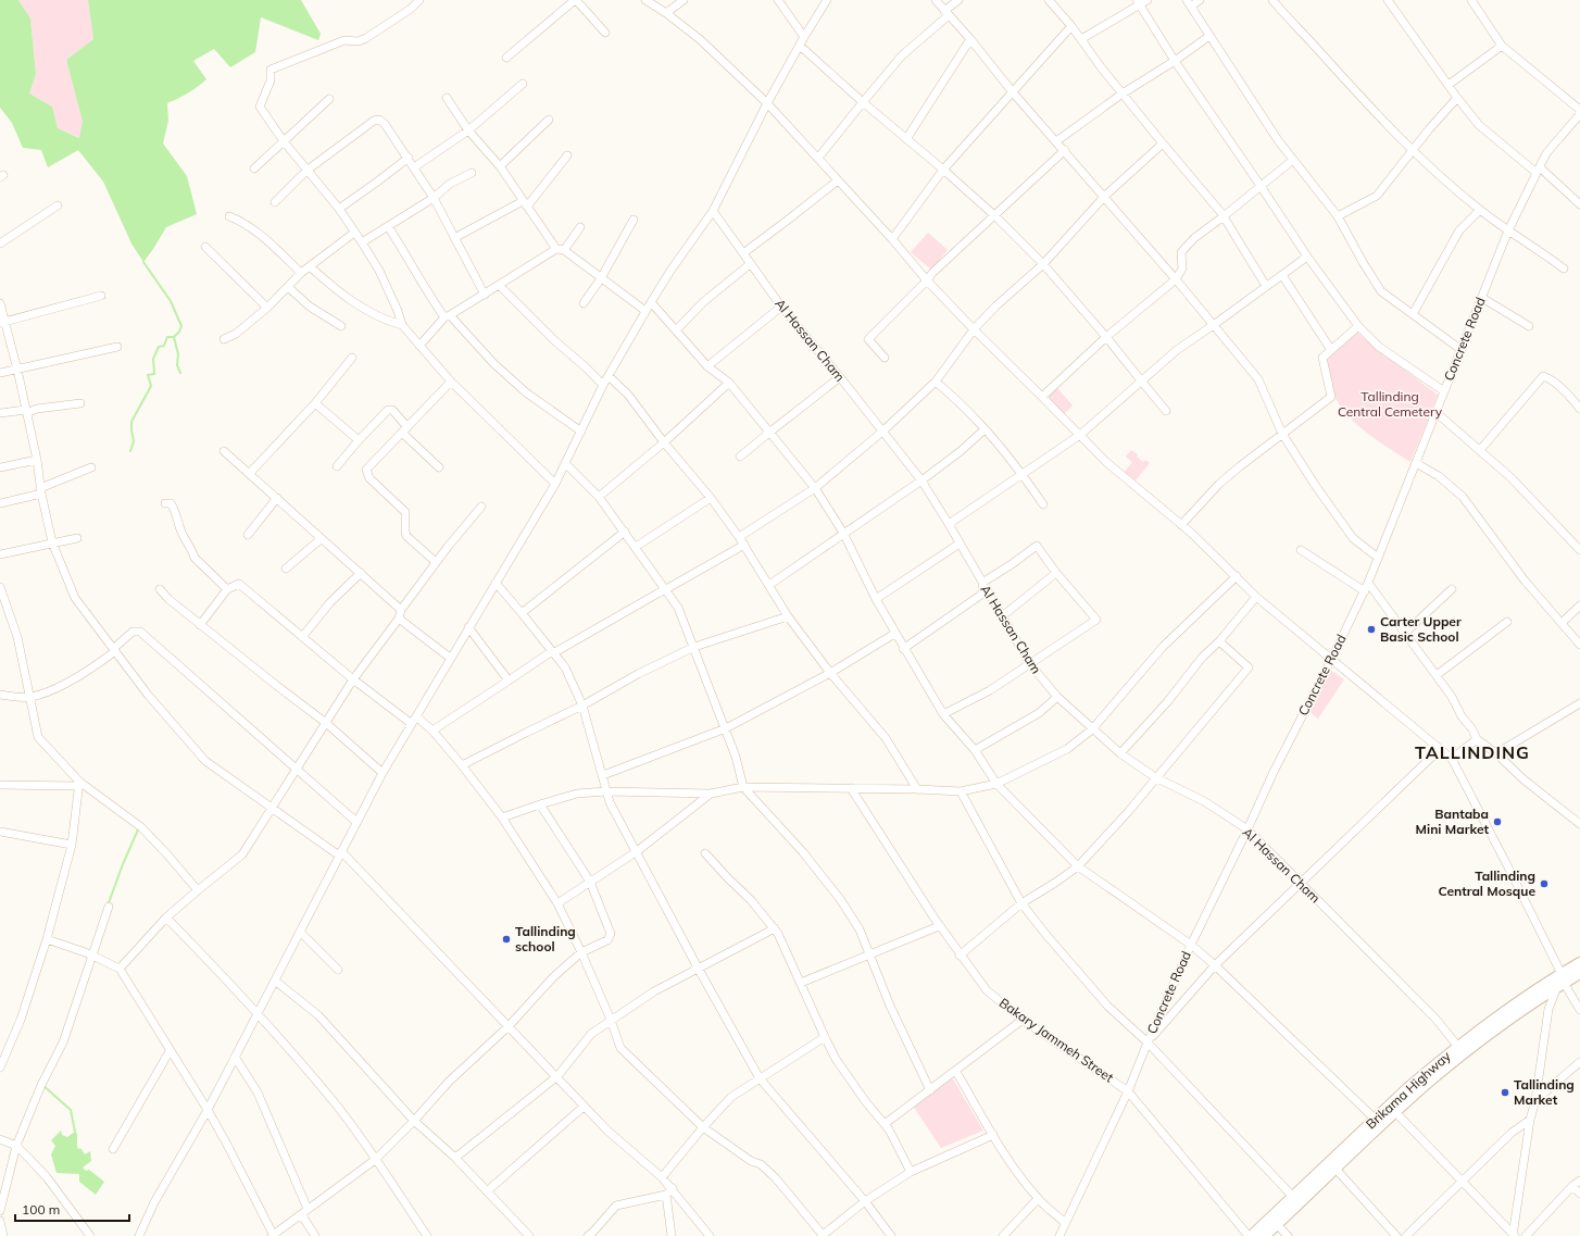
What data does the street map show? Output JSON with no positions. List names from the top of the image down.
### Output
{
  "streets": {
    "highway": ["Brikama Highway"],
    "street": ["Concrete Road", "Al Hassan Cham", "Bakary Jammeh Street"]
  },
  "crossings": [
    ["Concrete Road", "Al Hassan Cham"],
    ["Concrete Road", "Bakary Jammeh Street"],
    ["Al Hassan Cham", "Brikama Highway"],
    ["Bakary Jammeh Street", "Brikama Highway"]
  ],
  "districts": ["TALLINDING"],
  "parks": ["Tallinding Central Cemetery"],
  "places": [
    "Carter Upper Basic School",
    "Bantaba Mini Market",
    "Tallinding Central Mosque",
    "Tallinding school",
    "Tallinding Market"
  ],
  "scale_bar": "100 m"
}
